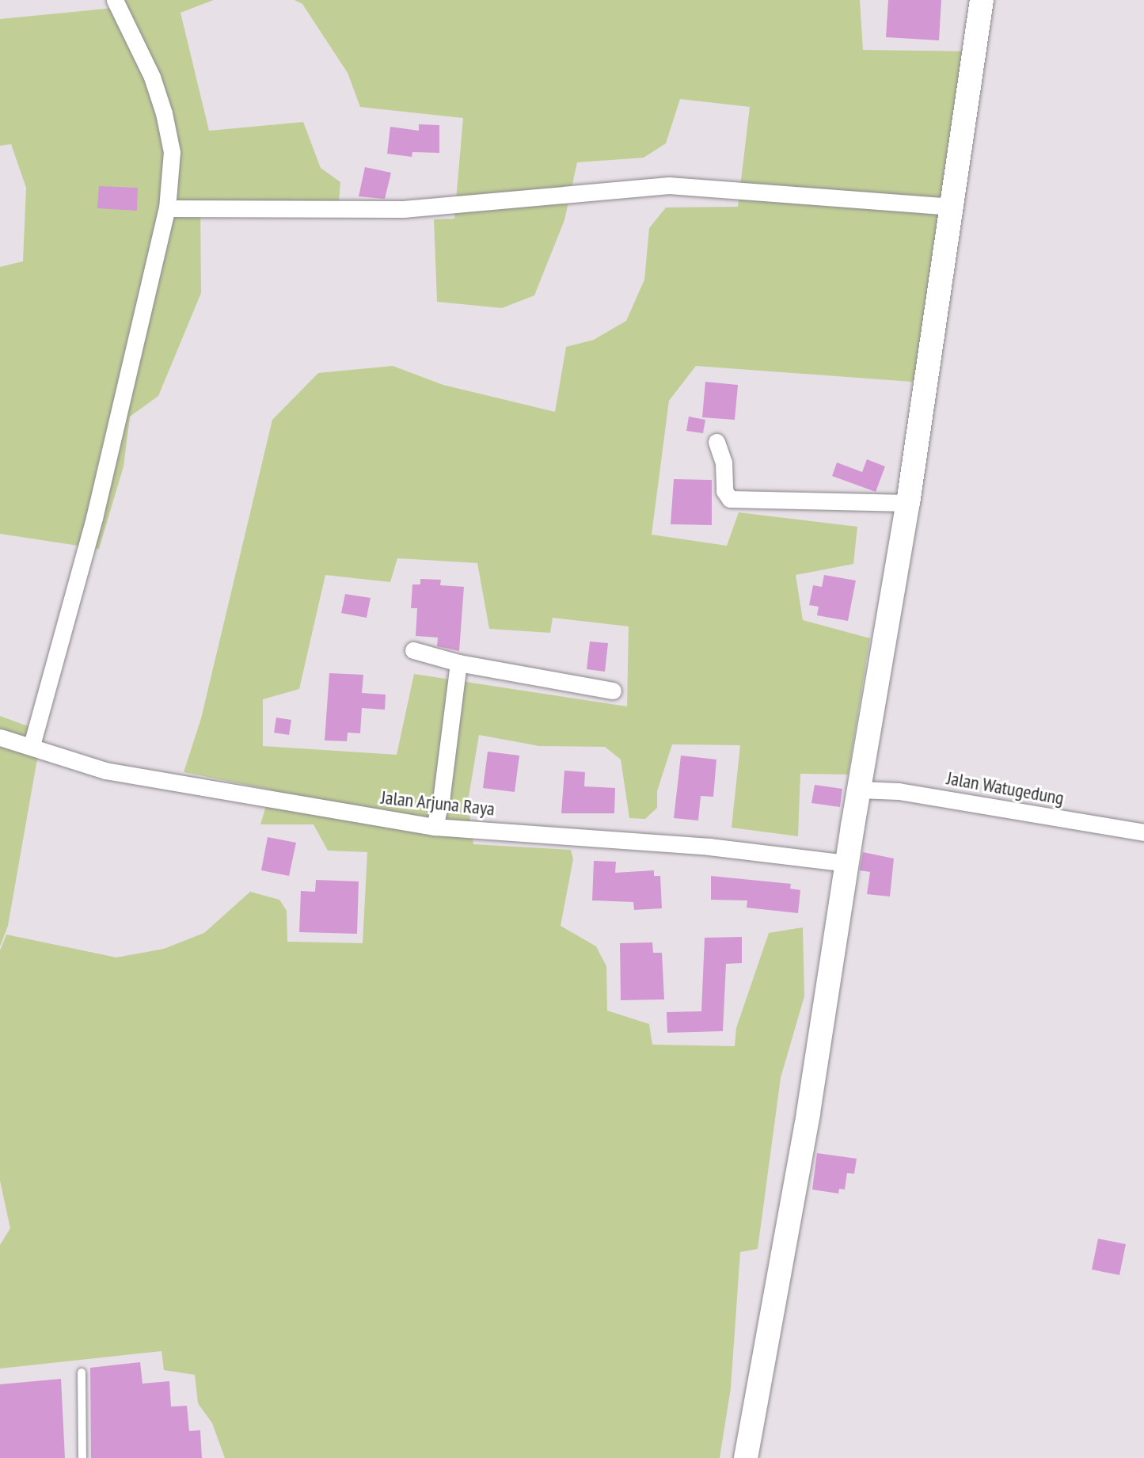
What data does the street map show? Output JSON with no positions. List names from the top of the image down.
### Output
{
  "streets": {
    "street": ["Jalan Watugedung", "Jalan Arjuna Raya"]
  }
}
